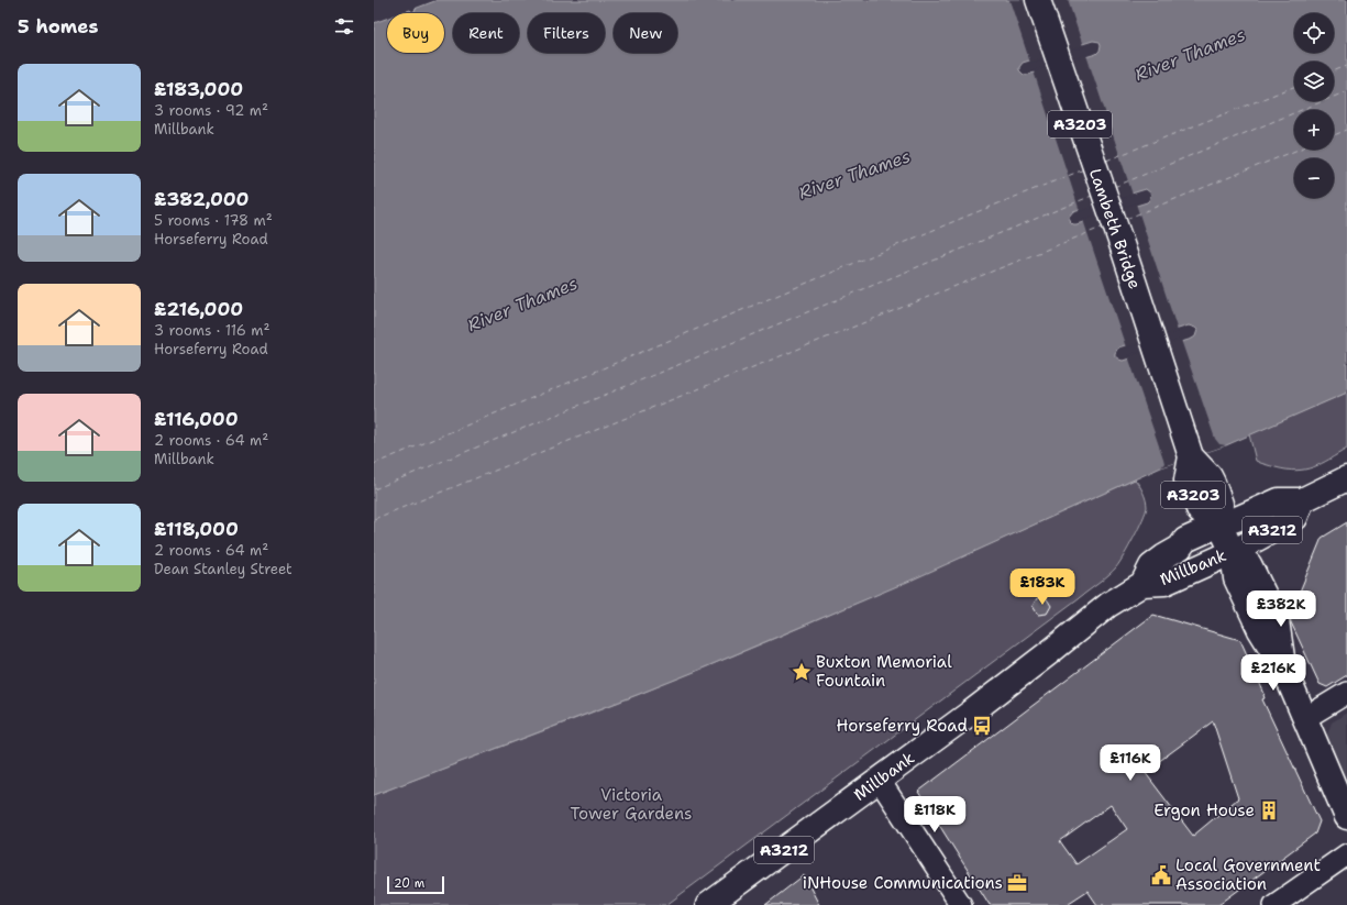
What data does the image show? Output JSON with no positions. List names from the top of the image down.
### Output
{
  "streets": {
    "main road": [
      "A3203",
      "Lambeth Bridge",
      "A3212",
      "Millbank"
    ]
  },
  "crossings": [
    ["A3203", "Lambeth Bridge"],
    ["A3203", "Millbank"],
    ["Lambeth Bridge", "Millbank"]
  ],
  "water": ["River Thames"],
  "parks": ["Victoria Tower Gardens"],
  "places": {
    "place": ["Buxton Memorial Fountain"],
    "bus stop": ["Horseferry Road"],
    "building": ["Ergon House"],
    "public building": ["Local Government Association"],
    "office": ["iNHouse Communications"]
  },
  "scale_bar": "20 m",
  "page": {
    "heading": "5 homes",
    "map_buttons": ["+", "−"],
    "chip": [
      "Buy",
      "Rent",
      "Filters",
      "New"
    ],
    "list": [
      {
        "name": "£183,000",
        "note": "3 rooms · 92 m² · Millbank"
      },
      {
        "name": "£382,000",
        "note": "5 rooms · 178 m² · Horseferry Road"
      },
      {
        "name": "£216,000",
        "note": "3 rooms · 116 m² · Horseferry Road"
      },
      {
        "name": "£116,000",
        "note": "2 rooms · 64 m² · Millbank"
      },
      {
        "name": "£118,000",
        "note": "2 rooms · 64 m² · Dean Stanley Street"
      }
    ],
    "price": [
      "£183K",
      "£382K",
      "£216K",
      "£116K",
      "£118K"
    ],
    "scale": "20 m"
  }
}
